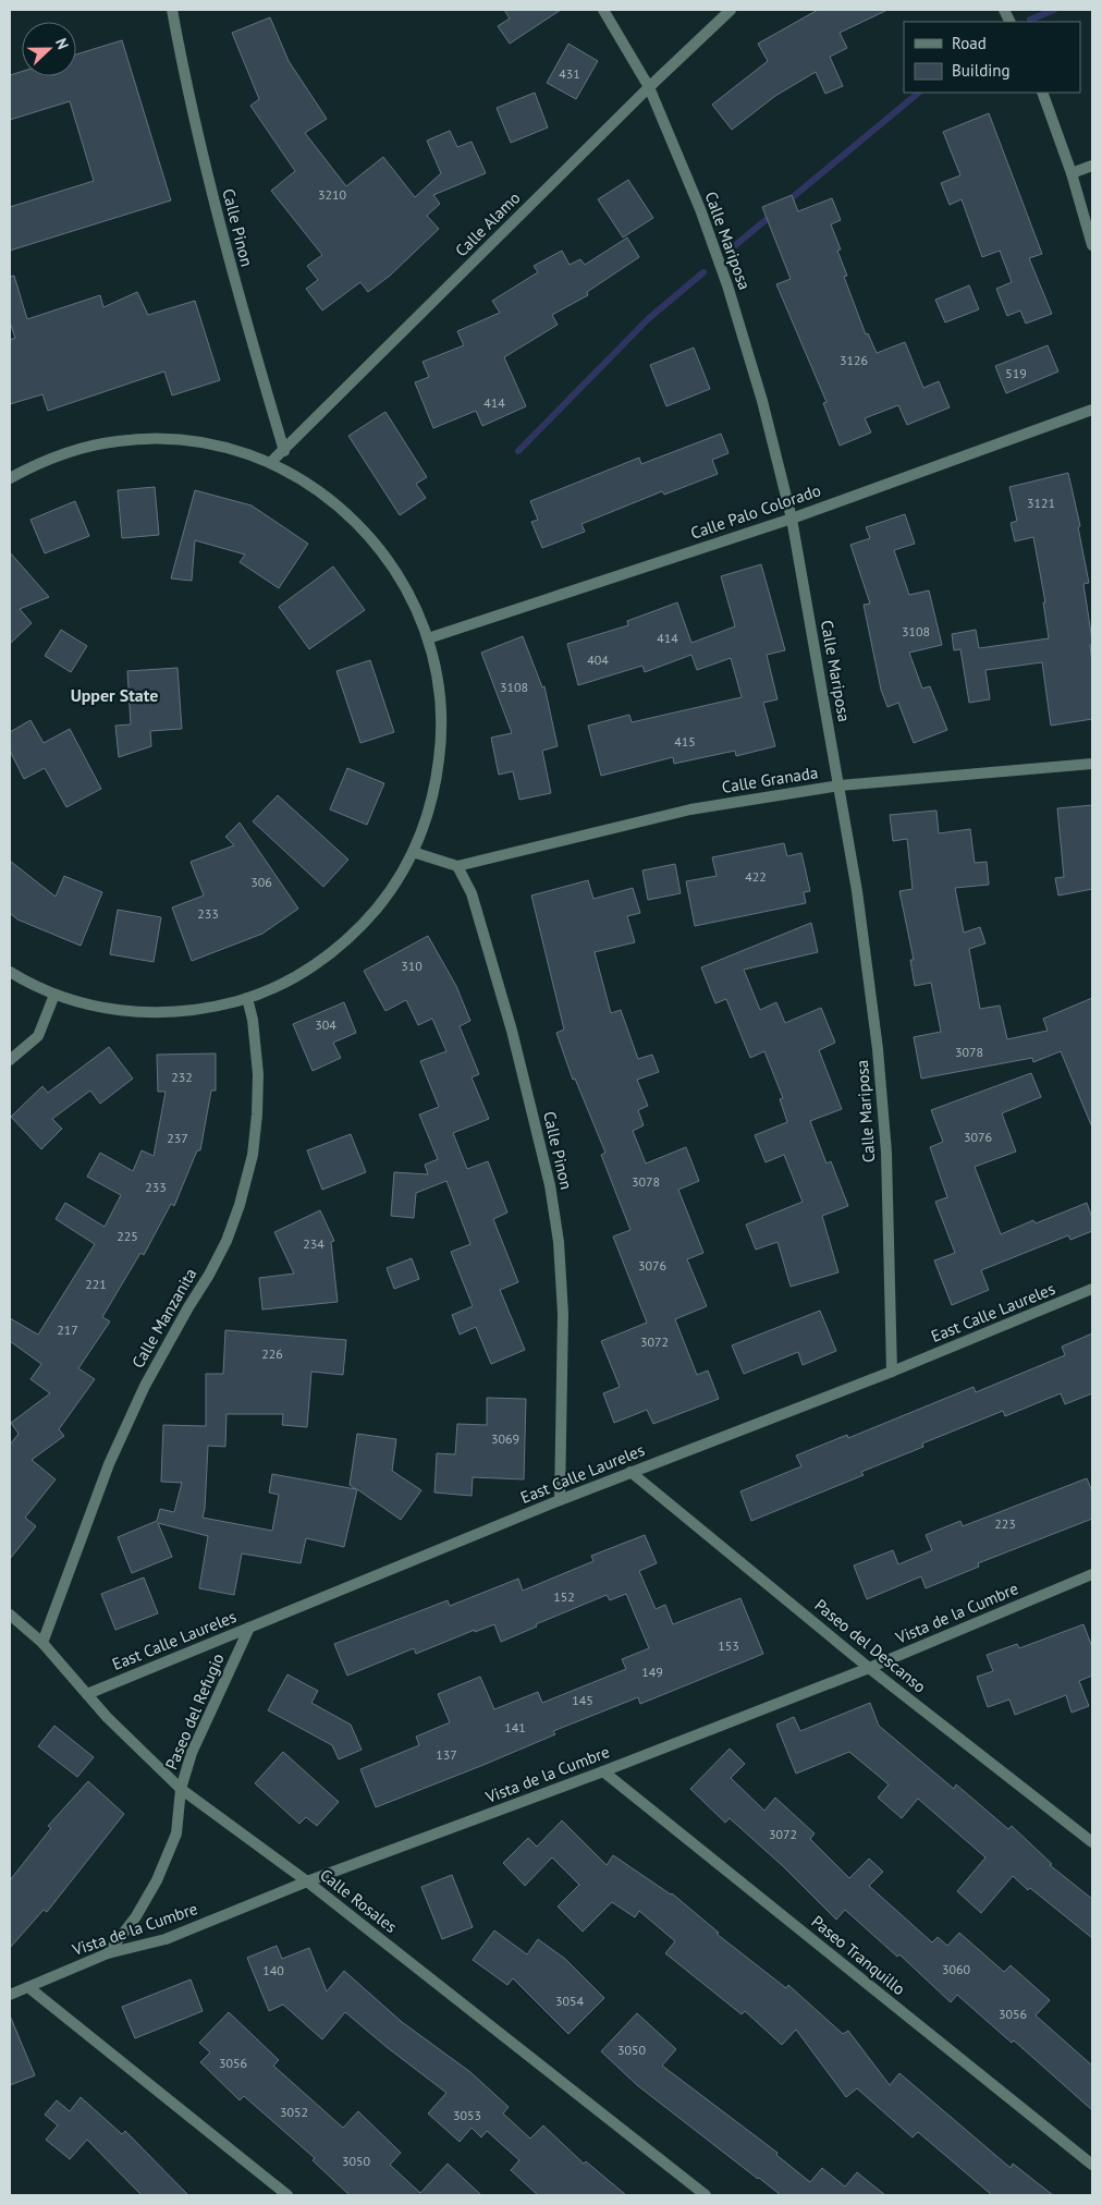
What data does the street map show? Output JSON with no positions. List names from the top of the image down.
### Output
{
  "streets": {
    "street": [
      "Calle Alamo",
      "Calle Pinon",
      "Calle Mariposa",
      "Calle Palo Colorado",
      "Calle Granada",
      "East Calle Laureles",
      "Calle Manzanita",
      "Vista de la Cumbre",
      "Paseo del Descanso",
      "Paseo del Refugio",
      "Calle Rosales",
      "Paseo Tranquillo"
    ]
  },
  "crossings": [
    ["Calle Alamo", "Calle Pinon"],
    ["Calle Alamo", "Calle Mariposa"],
    ["Calle Pinon", "Calle Granada"],
    ["Calle Pinon", "East Calle Laureles"],
    ["Calle Mariposa", "Calle Palo Colorado"],
    ["Calle Mariposa", "Calle Granada"],
    ["Calle Mariposa", "East Calle Laureles"],
    ["East Calle Laureles", "Paseo del Descanso"],
    ["East Calle Laureles", "Paseo del Refugio"],
    ["East Calle Laureles", "Calle Rosales"],
    ["Calle Manzanita", "Calle Rosales"],
    ["Vista de la Cumbre", "Paseo del Descanso"],
    ["Vista de la Cumbre", "Paseo del Refugio"],
    ["Vista de la Cumbre", "Calle Rosales"],
    ["Vista de la Cumbre", "Paseo Tranquillo"],
    ["Paseo del Refugio", "Calle Rosales"]
  ],
  "districts": ["Upper State"],
  "house_numbers": [
    "431",
    "3210",
    "3126",
    "519",
    "414",
    "3121",
    "3108",
    "414",
    "404",
    "3108",
    "415",
    "422",
    "306",
    "233",
    "310",
    "304",
    "3078",
    "232",
    "3076",
    "237",
    "3078",
    "233",
    "225",
    "234",
    "3076",
    "221",
    "217",
    "3072",
    "226",
    "3069",
    "223",
    "152",
    "153",
    "149",
    "145",
    "141",
    "137",
    "3072",
    "3060",
    "140",
    "3054",
    "3056",
    "3050",
    "3056",
    "3052",
    "3053",
    "3050"
  ],
  "legend": ["Road", "Building"],
  "north": "right"
}
